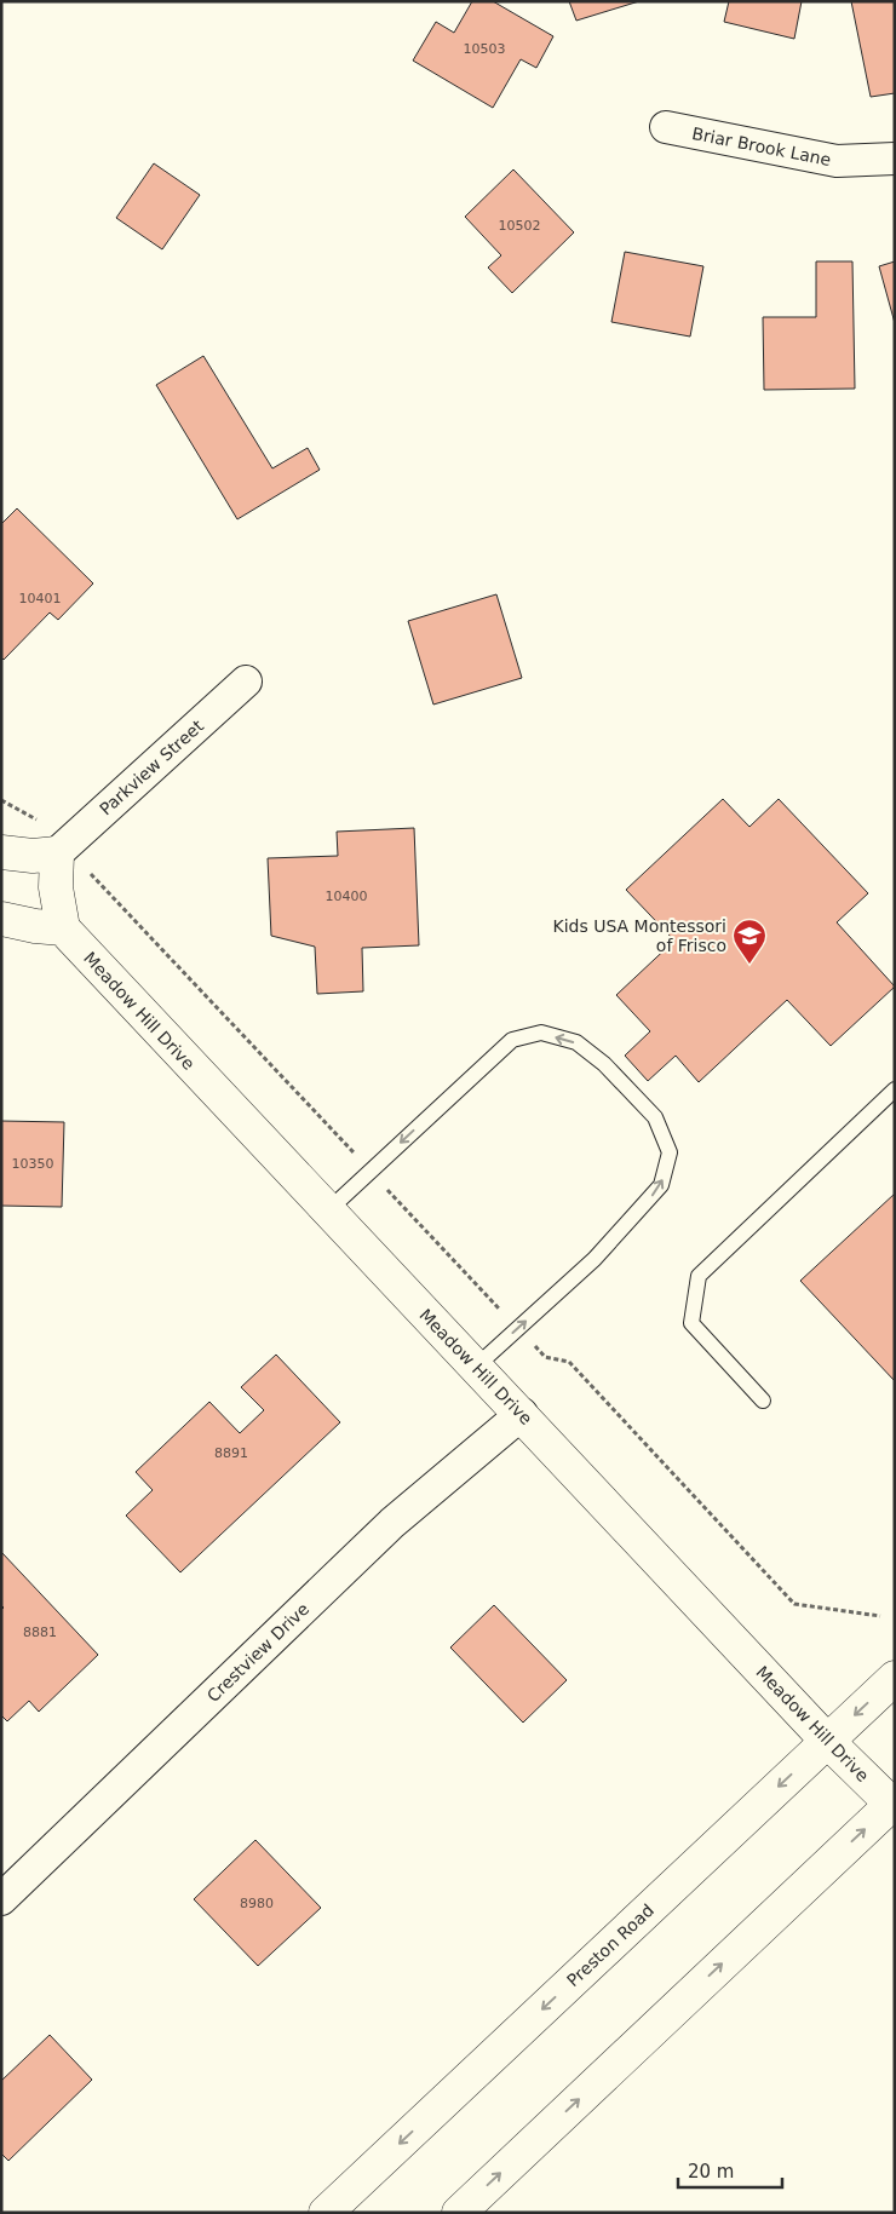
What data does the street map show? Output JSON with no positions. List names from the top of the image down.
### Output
{
  "streets": {
    "street": [
      "Briar Brook Lane",
      "Parkview Street",
      "Meadow Hill Drive",
      "Crestview Drive",
      "Preston Road"
    ]
  },
  "crossings": [
    ["Meadow Hill Drive", "Crestview Drive"],
    ["Meadow Hill Drive", "Preston Road"]
  ],
  "places": {
    "school or university": ["Kids USA Montessori of Frisco"]
  },
  "house_numbers": [
    "10503",
    "10502",
    "10401",
    "10400",
    "10350",
    "8891",
    "8881",
    "8980"
  ],
  "scale_bar": "20 m"
}
